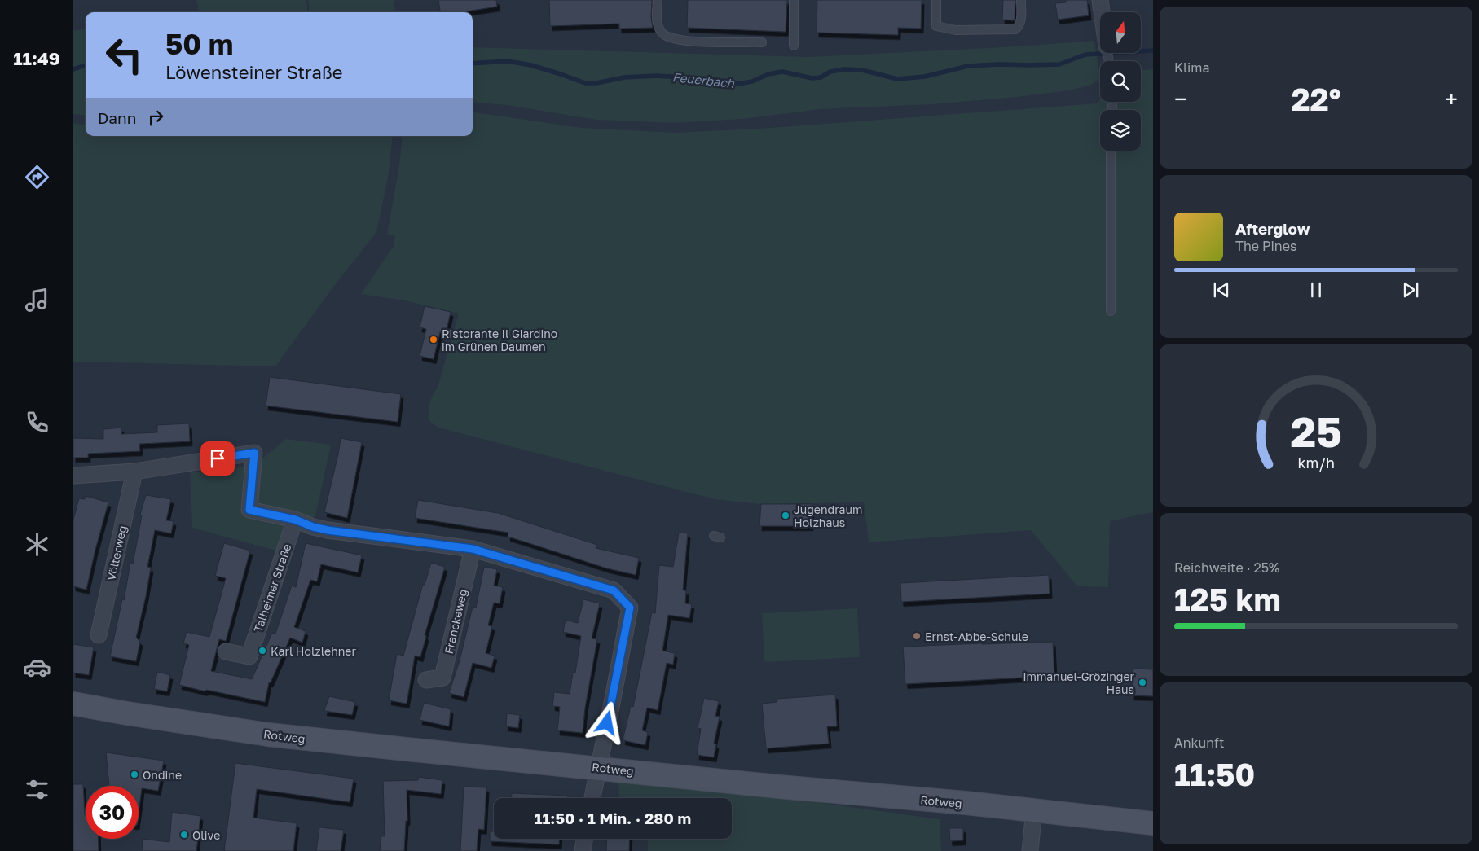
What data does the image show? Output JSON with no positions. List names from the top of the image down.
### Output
{
  "streets": {
    "main road": ["Rotweg"],
    "street": ["Völterweg", "Talheimer Straße", "Franckeweg"]
  },
  "water": ["Feuerbach"],
  "places": [
    "Ristorante Il Giardino im Grünen Daumen",
    "Jugendraum Holzhaus",
    "Ernst-Abbe-Schule",
    "Karl Holzlehner",
    "Immanuel-Grözinger Haus",
    "Ondine",
    "Olive"
  ],
  "north": "top",
  "page": {
    "tabs": "11:49",
    "tile": [
      "Klima",
      ["Reichweite · 25%", "125 km"],
      ["Ankunft", "11:50"]
    ],
    "turn": ["50 m", "Löwensteiner Straße"],
    "heat": ["−", "22°", "+"],
    "then": "Dann",
    "song": ["Afterglow", "The Pines"],
    "limit": "30",
    "trip": "11:50 · 1 Min. · 280 m",
    "gauge": ["25", "km/h"]
  }
}
